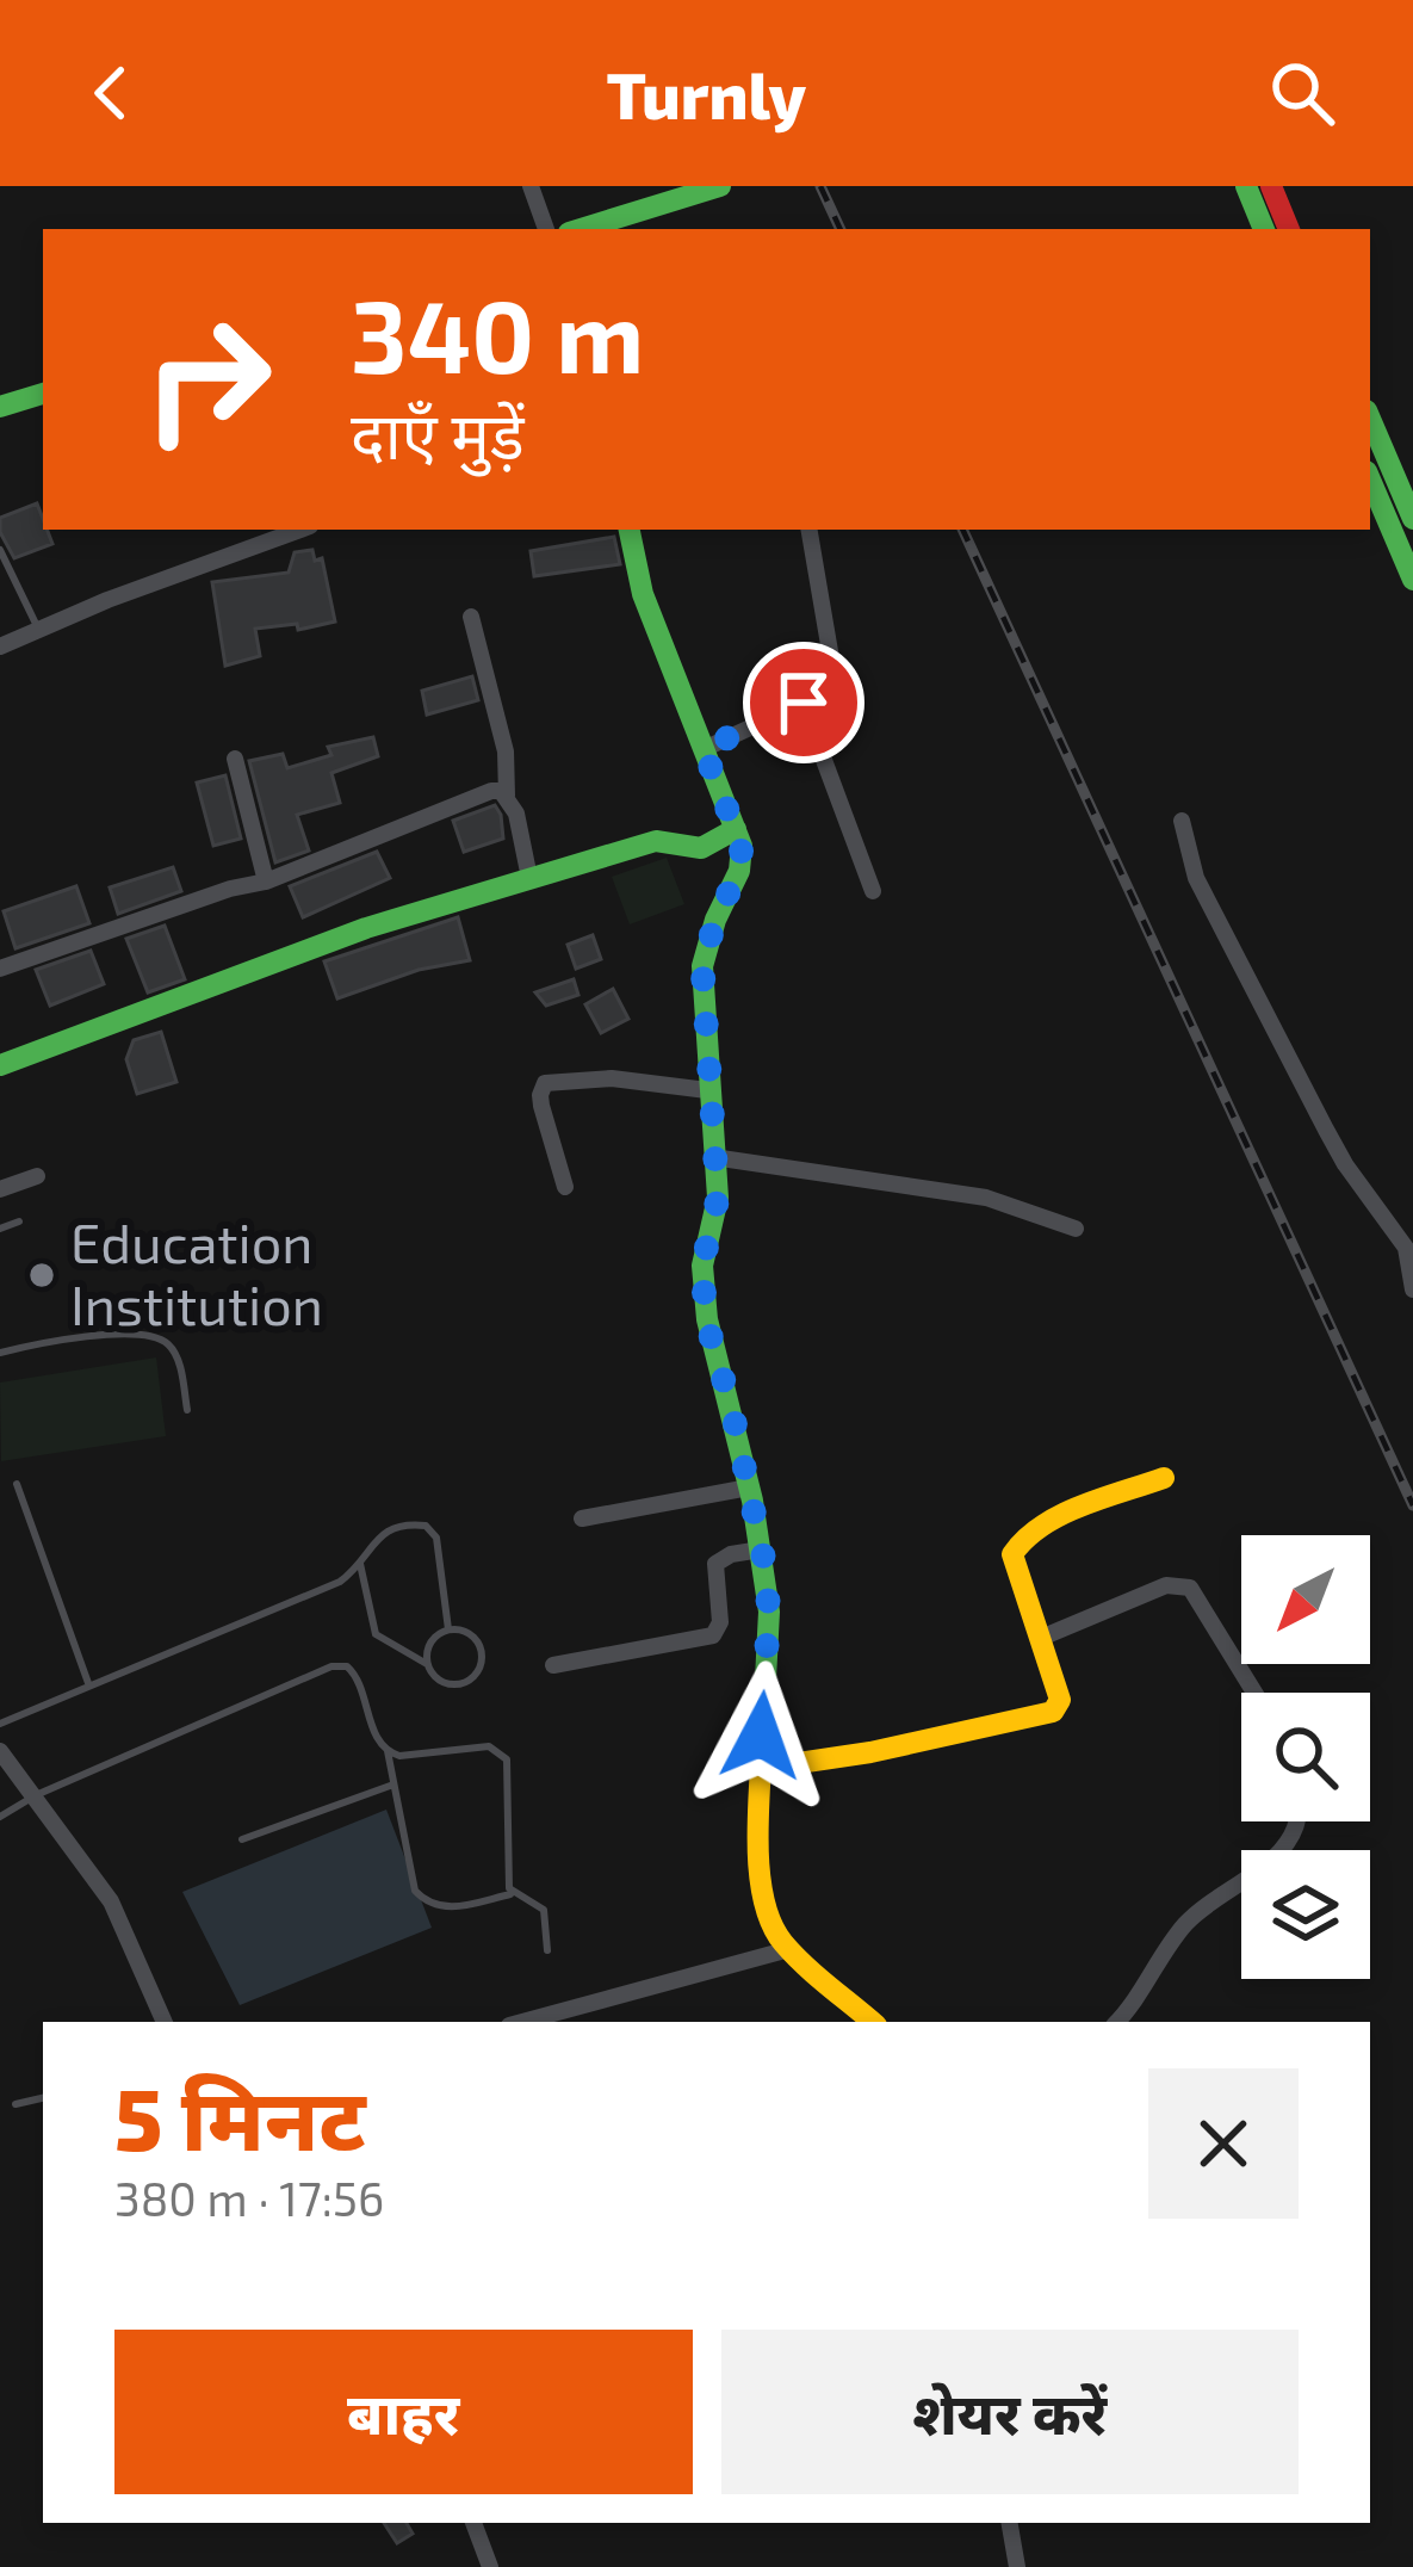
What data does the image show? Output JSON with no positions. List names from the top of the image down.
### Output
{
  "places": ["Education Institution"],
  "north": "bottom left",
  "page": {
    "header": "Turnly",
    "turn": ["340 m", "दाएँ मुड़ें"],
    "heading": ["5 मिनट", "380 m · 17:56"],
    "buttons": ["बाहर", "शेयर करें"]
  }
}
